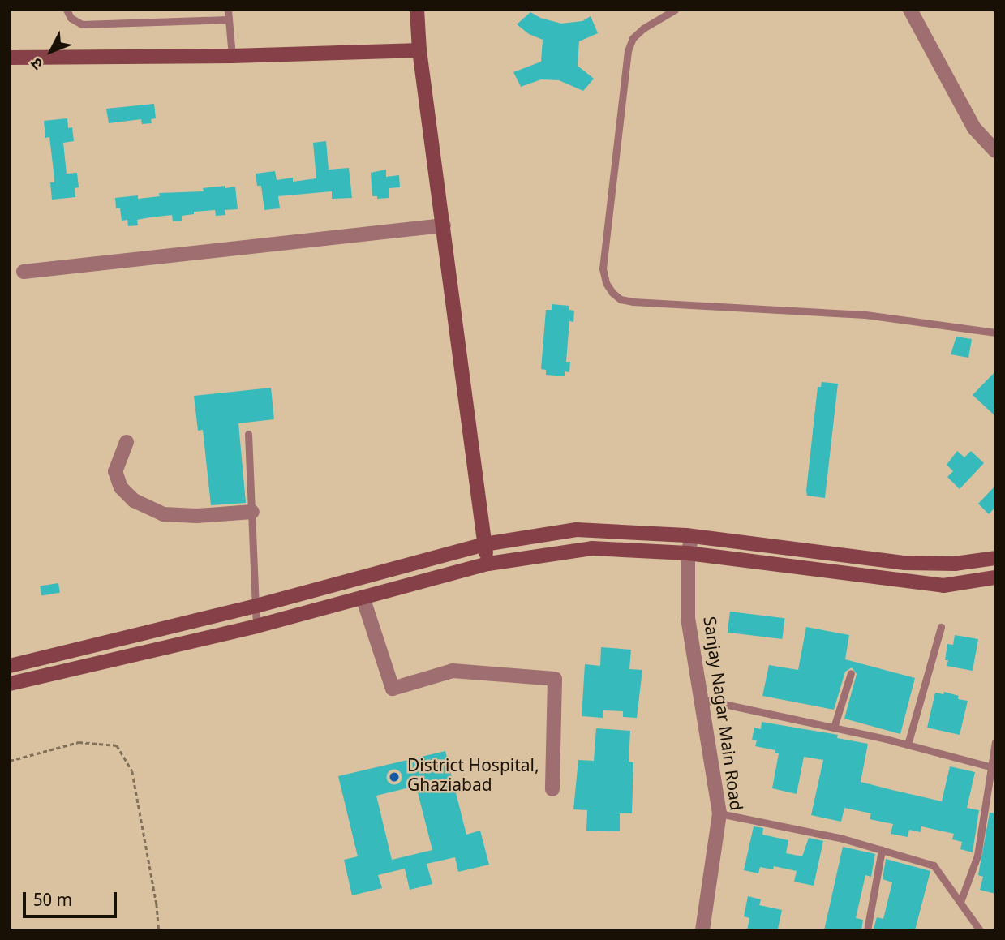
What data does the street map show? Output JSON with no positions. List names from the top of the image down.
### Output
{
  "streets": {
    "street": ["Sanjay Nagar Main Road"]
  },
  "places": ["District Hospital, Ghaziabad"],
  "scale_bar": "50 m",
  "north": "bottom left"
}
